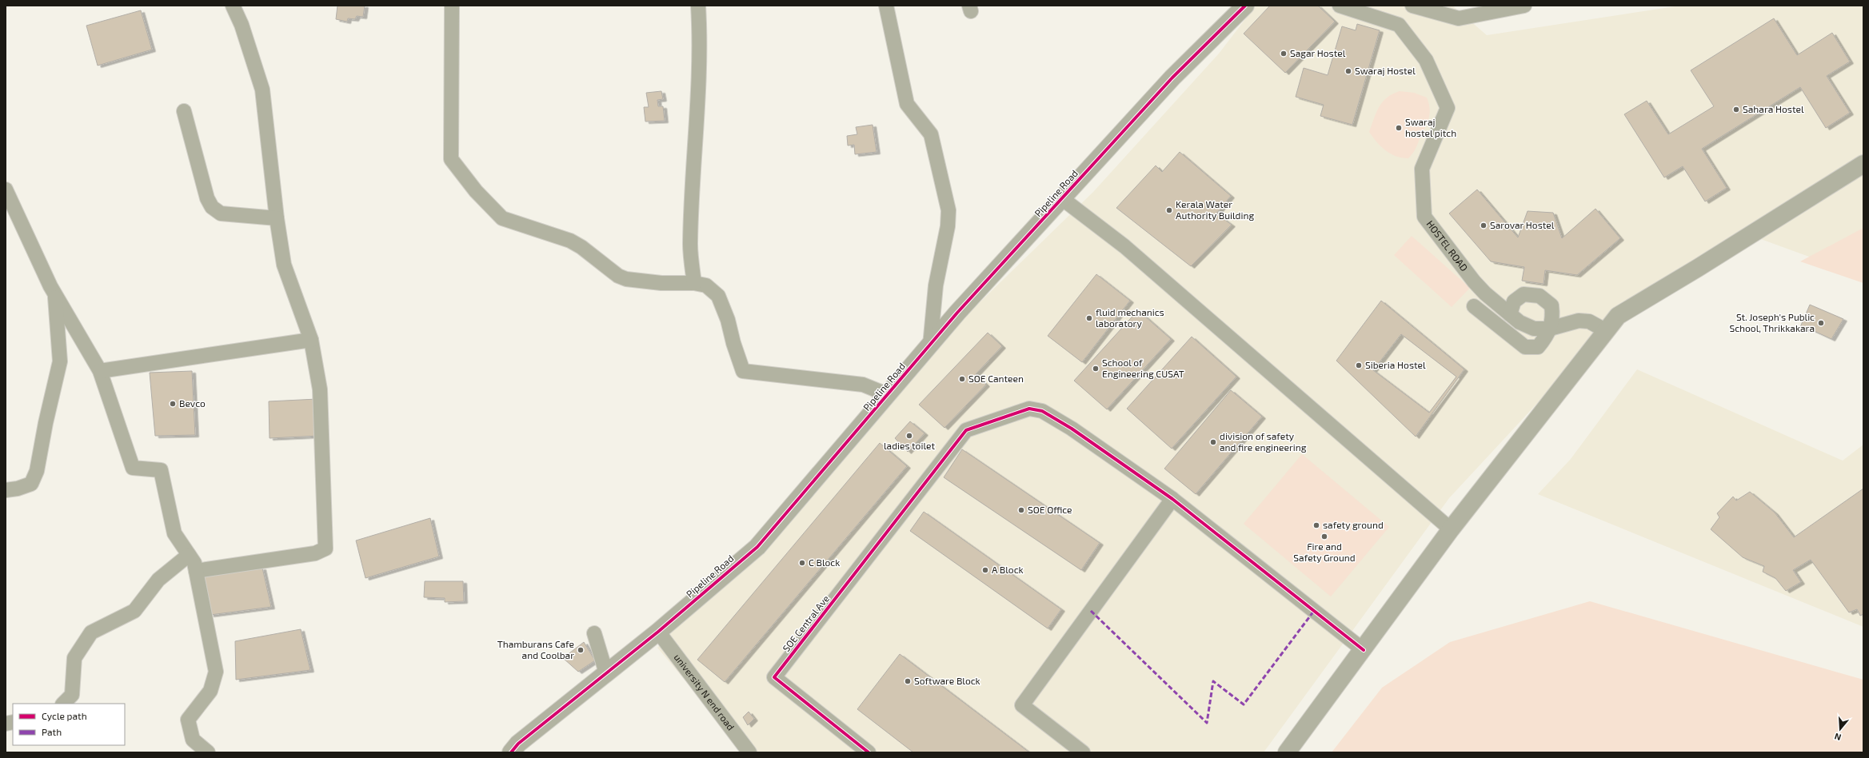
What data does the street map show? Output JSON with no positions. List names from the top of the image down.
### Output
{
  "streets": {
    "street": [
      "Pipeline Road",
      "HOSTEL ROAD",
      "SOE Central Ave",
      "university N end road"
    ]
  },
  "crossings": [
    ["Pipeline Road", "university N end road"]
  ],
  "places": [
    "Sagar Hostel",
    "Swaraj Hostel",
    "Sahara Hostel",
    "Swaraj hostel pitch",
    "Kerala Water Authority Building",
    "Sarovar Hostel",
    "fluid mechanics laboratory",
    "St. Joseph's Public School, Thrikkakara",
    "Siberia Hostel",
    "School of Engineering CUSAT",
    "SOE Canteen",
    "Bevco",
    "ladies toilet",
    "division of safety and fire engineering",
    "SOE Office",
    "safety ground",
    "Fire and Safety Ground",
    "C Block",
    "A Block",
    "Thamburans Cafe and Coolbar",
    "Software Block"
  ],
  "legend": ["Cycle path", "Path"],
  "north": "bottom"
}
